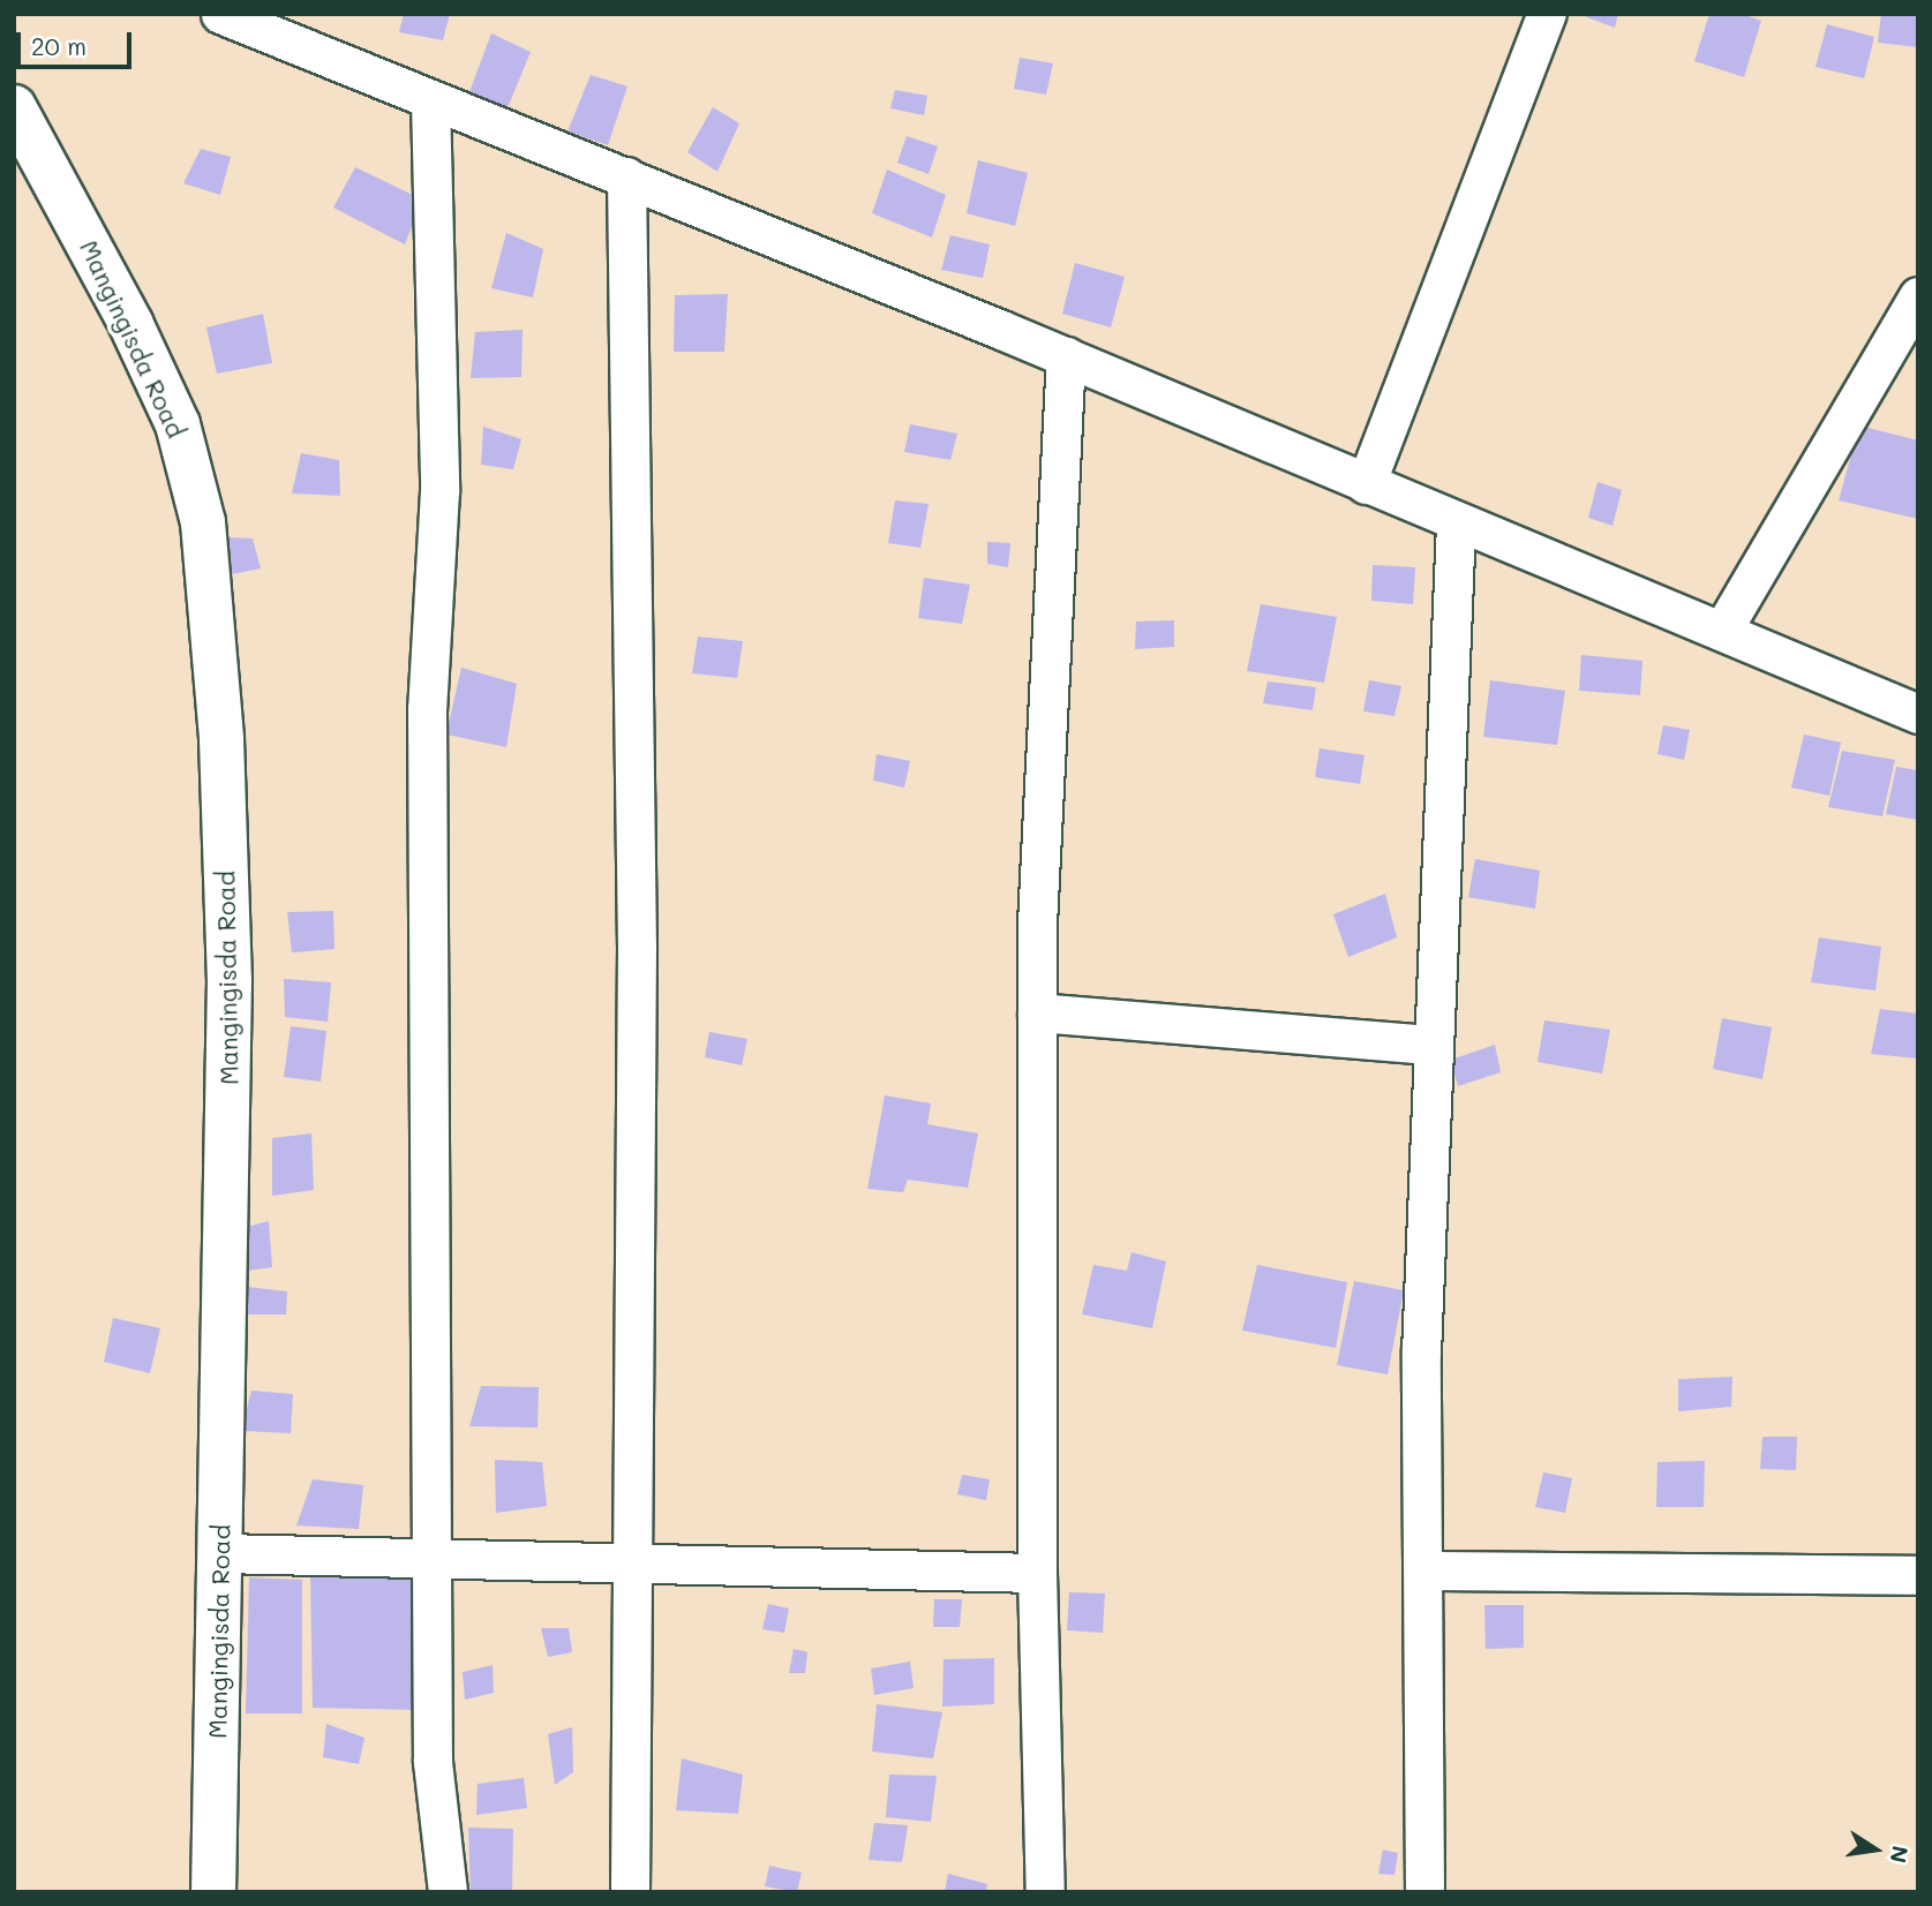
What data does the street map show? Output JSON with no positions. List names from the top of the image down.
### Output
{
  "streets": {
    "street": ["Mangingisda Road"]
  },
  "scale_bar": "20 m",
  "north": "right"
}
